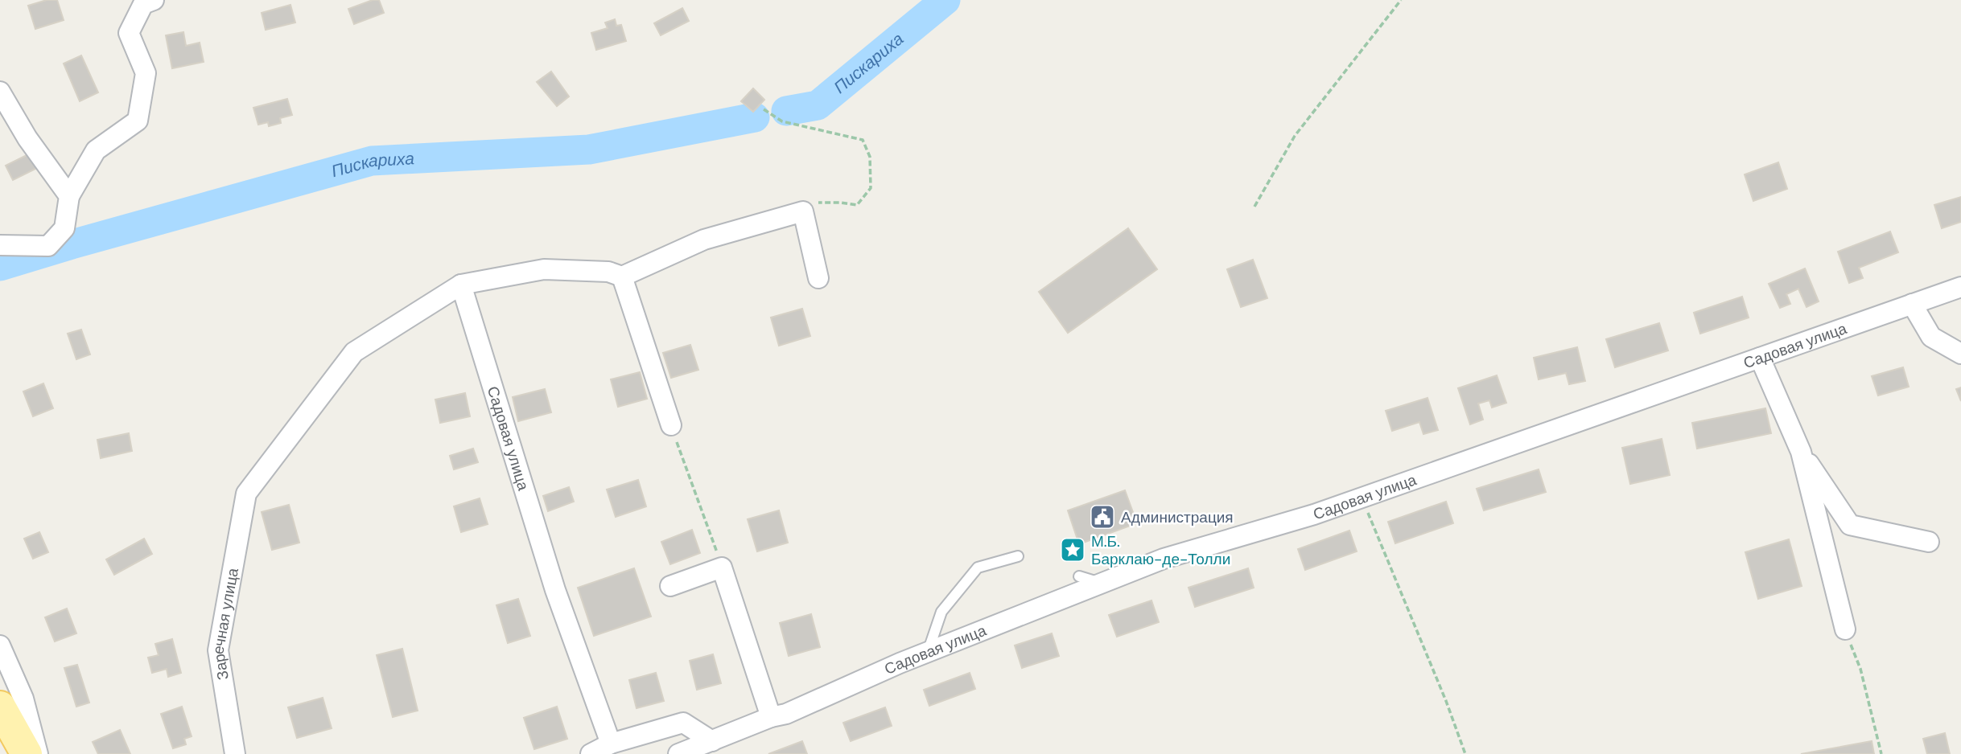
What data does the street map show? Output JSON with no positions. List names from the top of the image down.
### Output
{
  "streets": {
    "street": ["Садовая улица", "Заречная улица"]
  },
  "crossings": [
    ["Садовая улица", "Заречная улица"]
  ],
  "water": ["Пискариха"],
  "places": {
    "public building": ["Администрация"],
    "place": ["М.Б. Барклаю-де-Толли"]
  }
}
